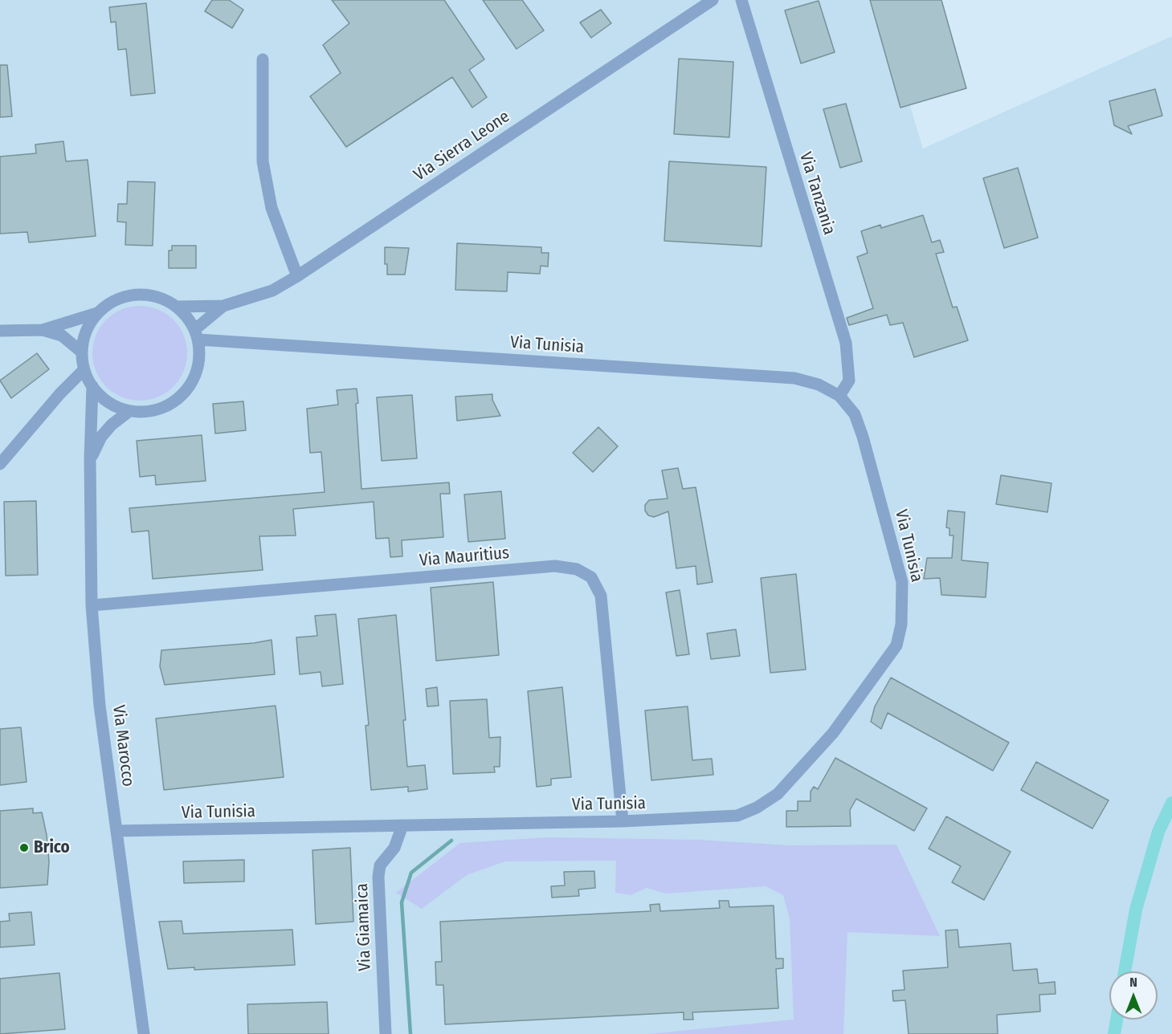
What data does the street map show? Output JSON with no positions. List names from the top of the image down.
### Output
{
  "streets": {
    "street": [
      "Via Sierra Leone",
      "Via Tanzania",
      "Via Tunisia",
      "Via Mauritius",
      "Via Marocco",
      "Via Giamaica"
    ]
  },
  "crossings": [
    ["Via Sierra Leone", "Via Tunisia"],
    ["Via Sierra Leone", "Via Marocco"],
    ["Via Tanzania", "Via Tunisia"],
    ["Via Tunisia", "Via Mauritius"],
    ["Via Tunisia", "Via Marocco"],
    ["Via Tunisia", "Via Giamaica"],
    ["Via Mauritius", "Via Marocco"]
  ],
  "places": ["Brico"],
  "north": "top"
}
